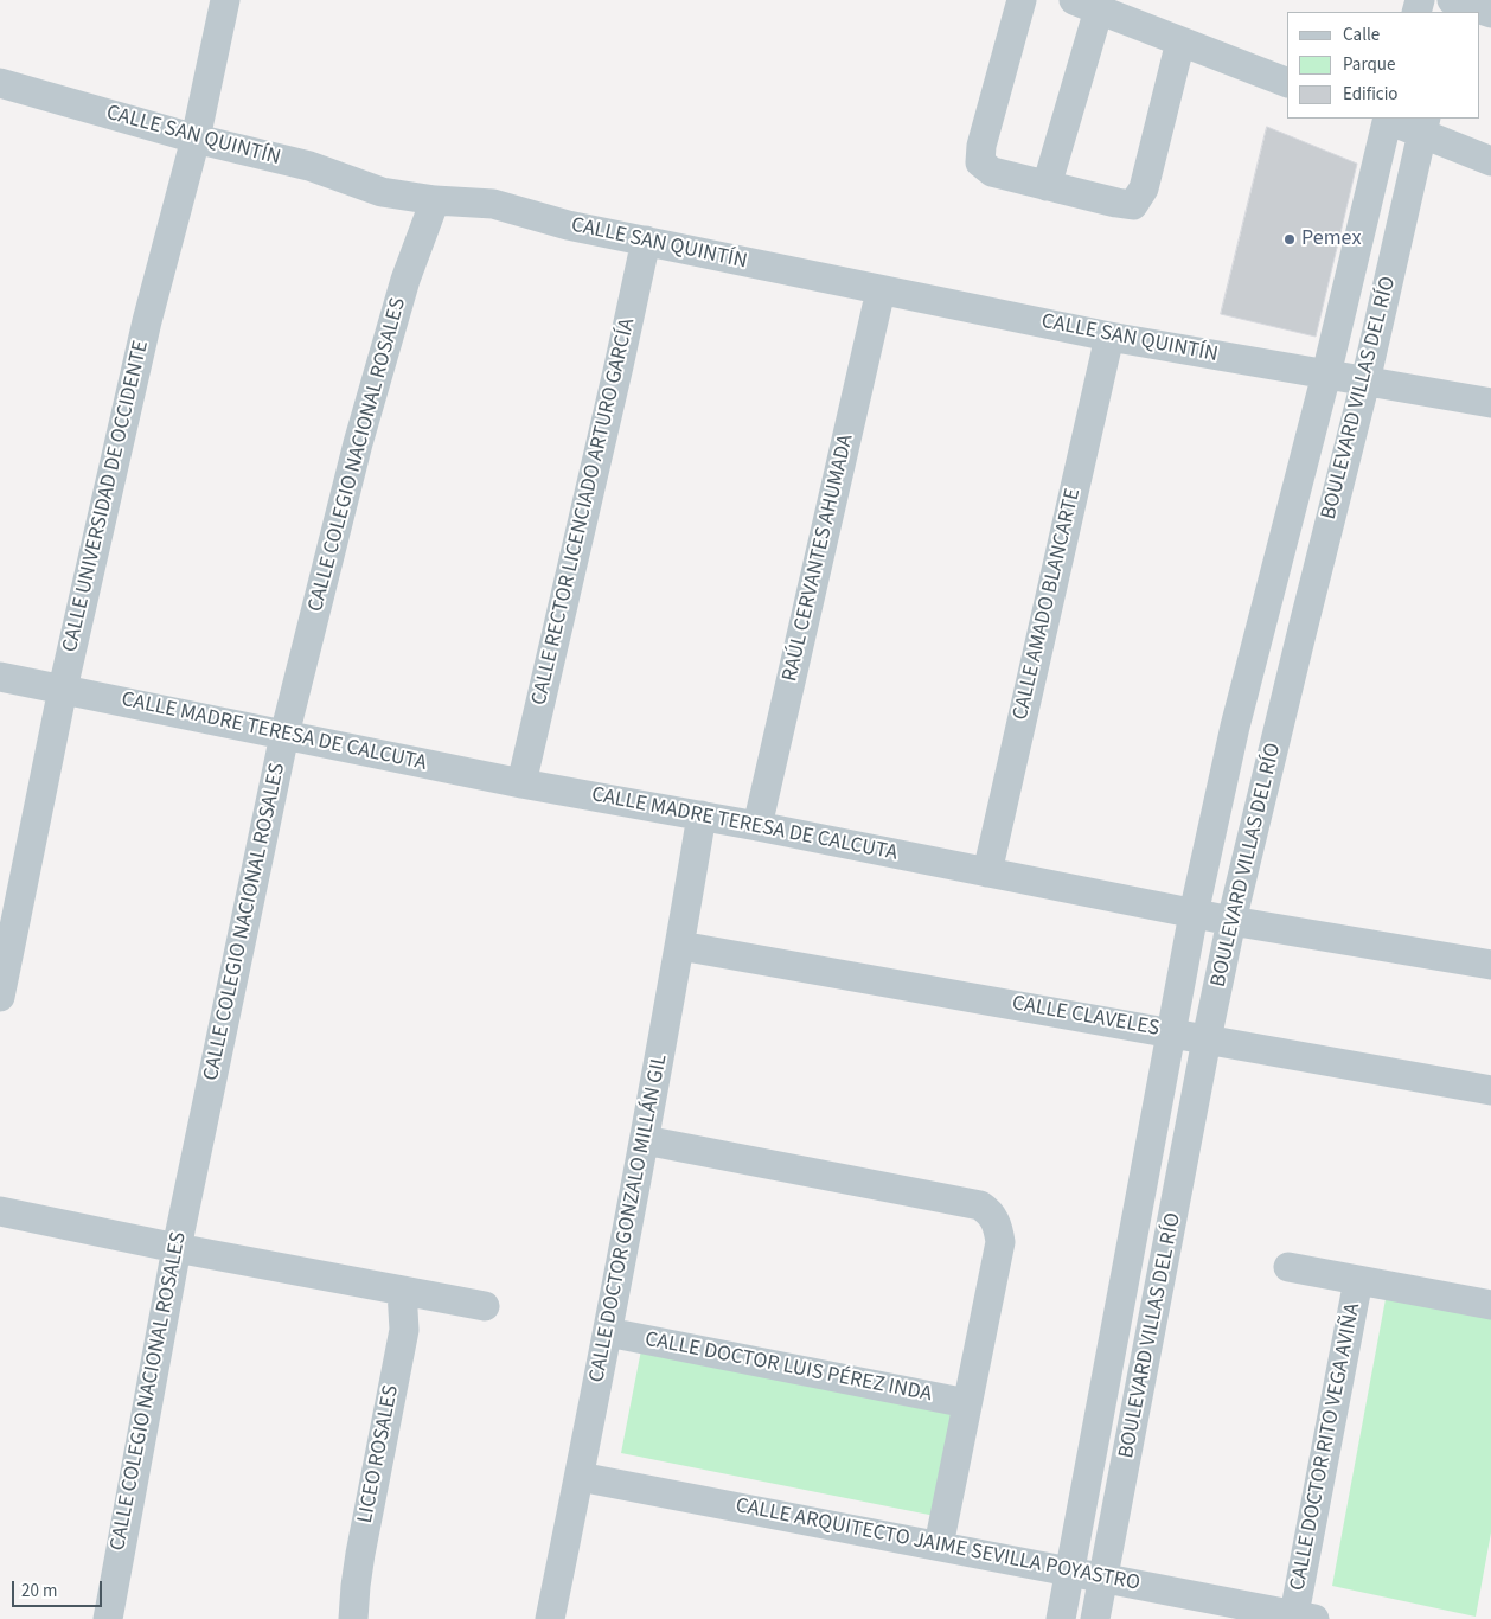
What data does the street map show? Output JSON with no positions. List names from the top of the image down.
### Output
{
  "streets": {
    "street": [
      "CALLE SAN QUINTÍN",
      "BOULEVARD VILLAS DEL RÍO",
      "CALLE COLEGIO NACIONAL ROSALES",
      "CALLE UNIVERSIDAD DE OCCIDENTE",
      "CALLE RECTOR LICENCIADO ARTURO GARCÍA",
      "RAÚL CERVANTES AHUMADA",
      "CALLE AMADO BLANCARTE",
      "CALLE MADRE TERESA DE CALCUTA",
      "CALLE CLAVELES",
      "CALLE DOCTOR GONZALO MILLÁN GIL",
      "CALLE DOCTOR LUIS PÉREZ INDA",
      "CALLE DOCTOR RITO VEGA AVIÑA",
      "LICEO ROSALES",
      "CALLE ARQUITECTO JAIME SEVILLA POYASTRO"
    ]
  },
  "crossings": [
    ["CALLE SAN QUINTÍN", "BOULEVARD VILLAS DEL RÍO"],
    ["CALLE SAN QUINTÍN", "CALLE COLEGIO NACIONAL ROSALES"],
    ["CALLE SAN QUINTÍN", "CALLE UNIVERSIDAD DE OCCIDENTE"],
    ["CALLE SAN QUINTÍN", "CALLE RECTOR LICENCIADO ARTURO GARCÍA"],
    ["CALLE SAN QUINTÍN", "RAÚL CERVANTES AHUMADA"],
    ["CALLE SAN QUINTÍN", "CALLE AMADO BLANCARTE"],
    ["BOULEVARD VILLAS DEL RÍO", "CALLE MADRE TERESA DE CALCUTA"],
    ["BOULEVARD VILLAS DEL RÍO", "CALLE CLAVELES"],
    ["BOULEVARD VILLAS DEL RÍO", "CALLE ARQUITECTO JAIME SEVILLA POYASTRO"],
    ["CALLE COLEGIO NACIONAL ROSALES", "CALLE MADRE TERESA DE CALCUTA"],
    ["CALLE UNIVERSIDAD DE OCCIDENTE", "CALLE MADRE TERESA DE CALCUTA"],
    ["CALLE RECTOR LICENCIADO ARTURO GARCÍA", "CALLE MADRE TERESA DE CALCUTA"],
    ["RAÚL CERVANTES AHUMADA", "CALLE MADRE TERESA DE CALCUTA"],
    ["CALLE AMADO BLANCARTE", "CALLE MADRE TERESA DE CALCUTA"],
    ["CALLE MADRE TERESA DE CALCUTA", "CALLE DOCTOR GONZALO MILLÁN GIL"],
    ["CALLE CLAVELES", "CALLE DOCTOR GONZALO MILLÁN GIL"],
    ["CALLE DOCTOR GONZALO MILLÁN GIL", "CALLE DOCTOR LUIS PÉREZ INDA"],
    ["CALLE DOCTOR GONZALO MILLÁN GIL", "CALLE ARQUITECTO JAIME SEVILLA POYASTRO"],
    ["CALLE DOCTOR RITO VEGA AVIÑA", "CALLE ARQUITECTO JAIME SEVILLA POYASTRO"]
  ],
  "places": ["Pemex"],
  "legend": ["Calle", "Parque", "Edificio"],
  "scale_bar": "20 m"
}
